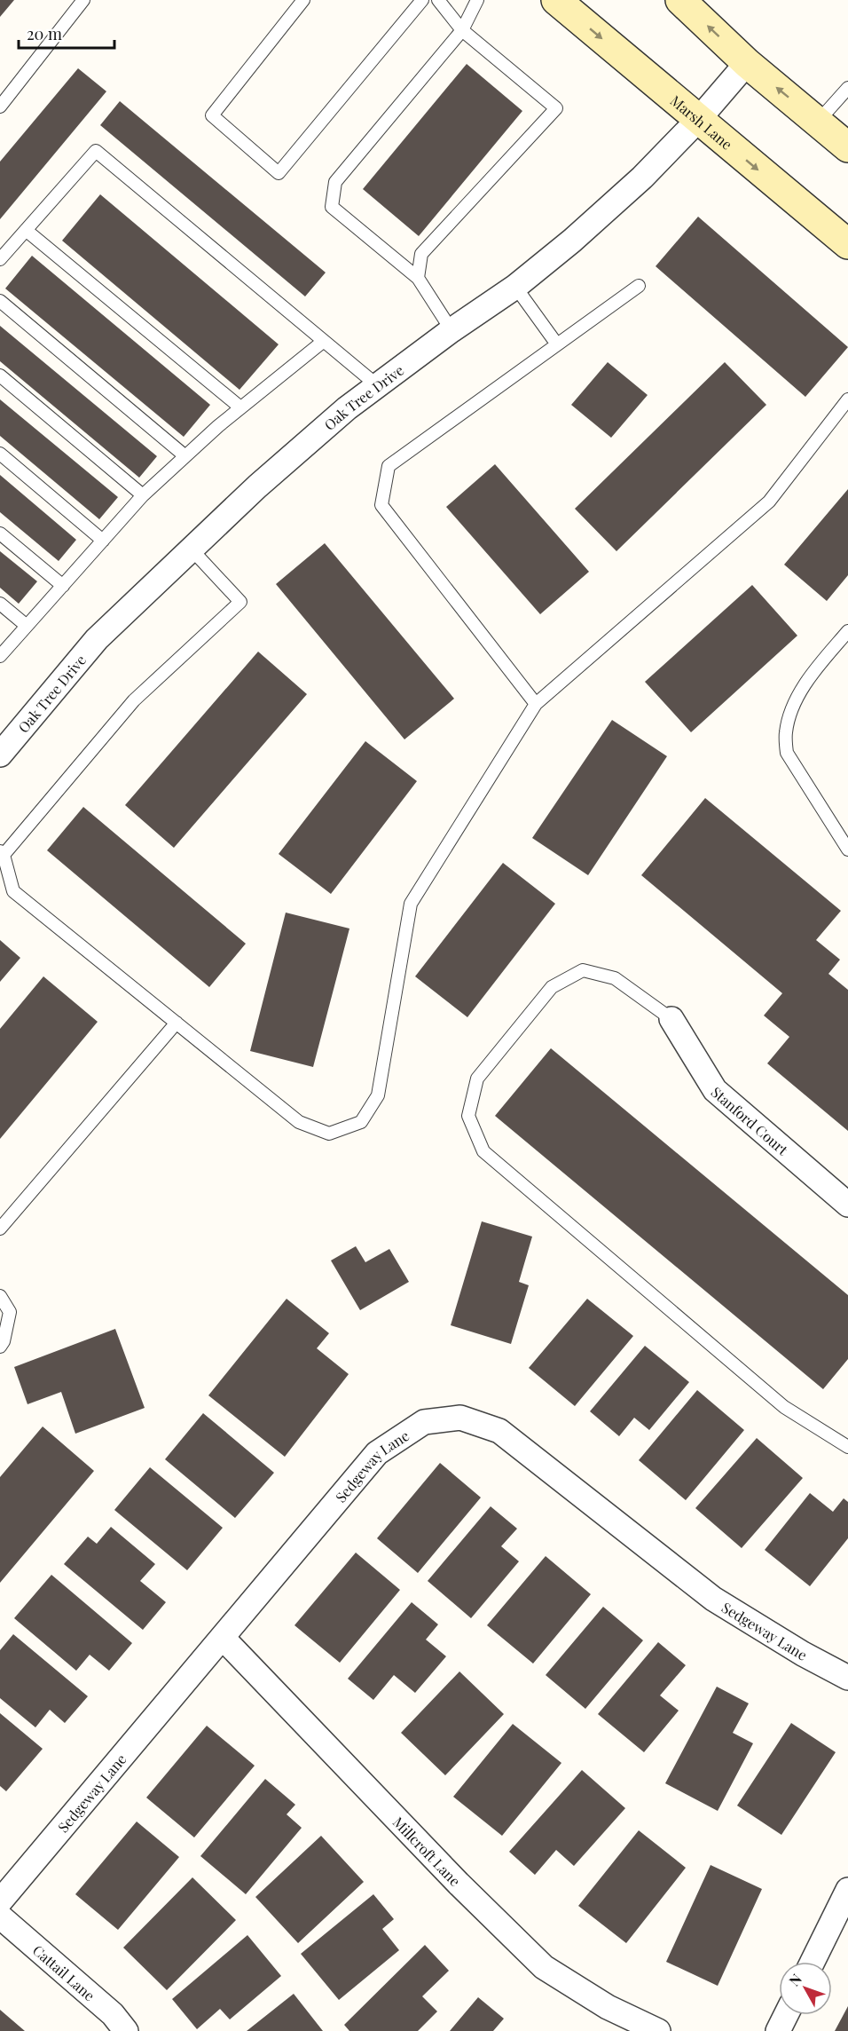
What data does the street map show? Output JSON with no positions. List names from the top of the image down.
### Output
{
  "streets": {
    "main road": ["Marsh Lane"],
    "street": [
      "Oak Tree Drive",
      "Stanford Court",
      "Sedgeway Lane",
      "Millcroft Lane",
      "Cattail Lane"
    ]
  },
  "crossings": [
    ["Marsh Lane", "Oak Tree Drive"],
    ["Sedgeway Lane", "Millcroft Lane"]
  ],
  "scale_bar": "20 m",
  "north": "top left"
}
